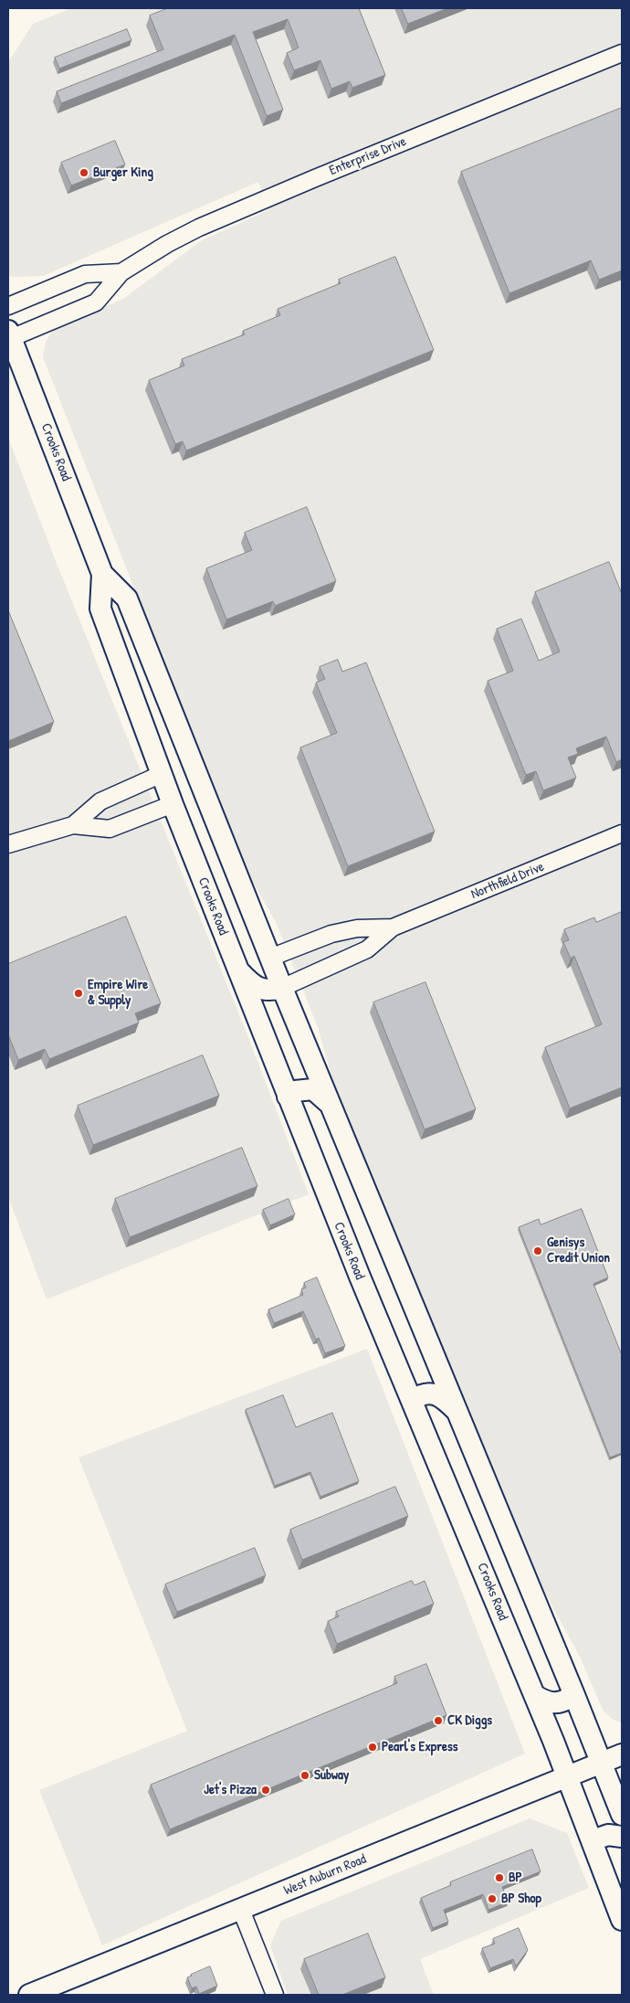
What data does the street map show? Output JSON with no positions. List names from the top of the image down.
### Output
{
  "streets": {
    "main road": ["Crooks Road", "West Auburn Road"],
    "street": ["Enterprise Drive", "Northfield Drive"]
  },
  "crossings": [
    ["Enterprise Drive", "Crooks Road"],
    ["Crooks Road", "Northfield Drive"],
    ["Crooks Road", "West Auburn Road"]
  ],
  "places": [
    "Burger King",
    "Empire Wire & Supply",
    "Genisys Credit Union",
    "CK Diggs",
    "Pearl's Express",
    "Subway",
    "Jet's Pizza",
    "BP",
    "BP Shop"
  ]
}
